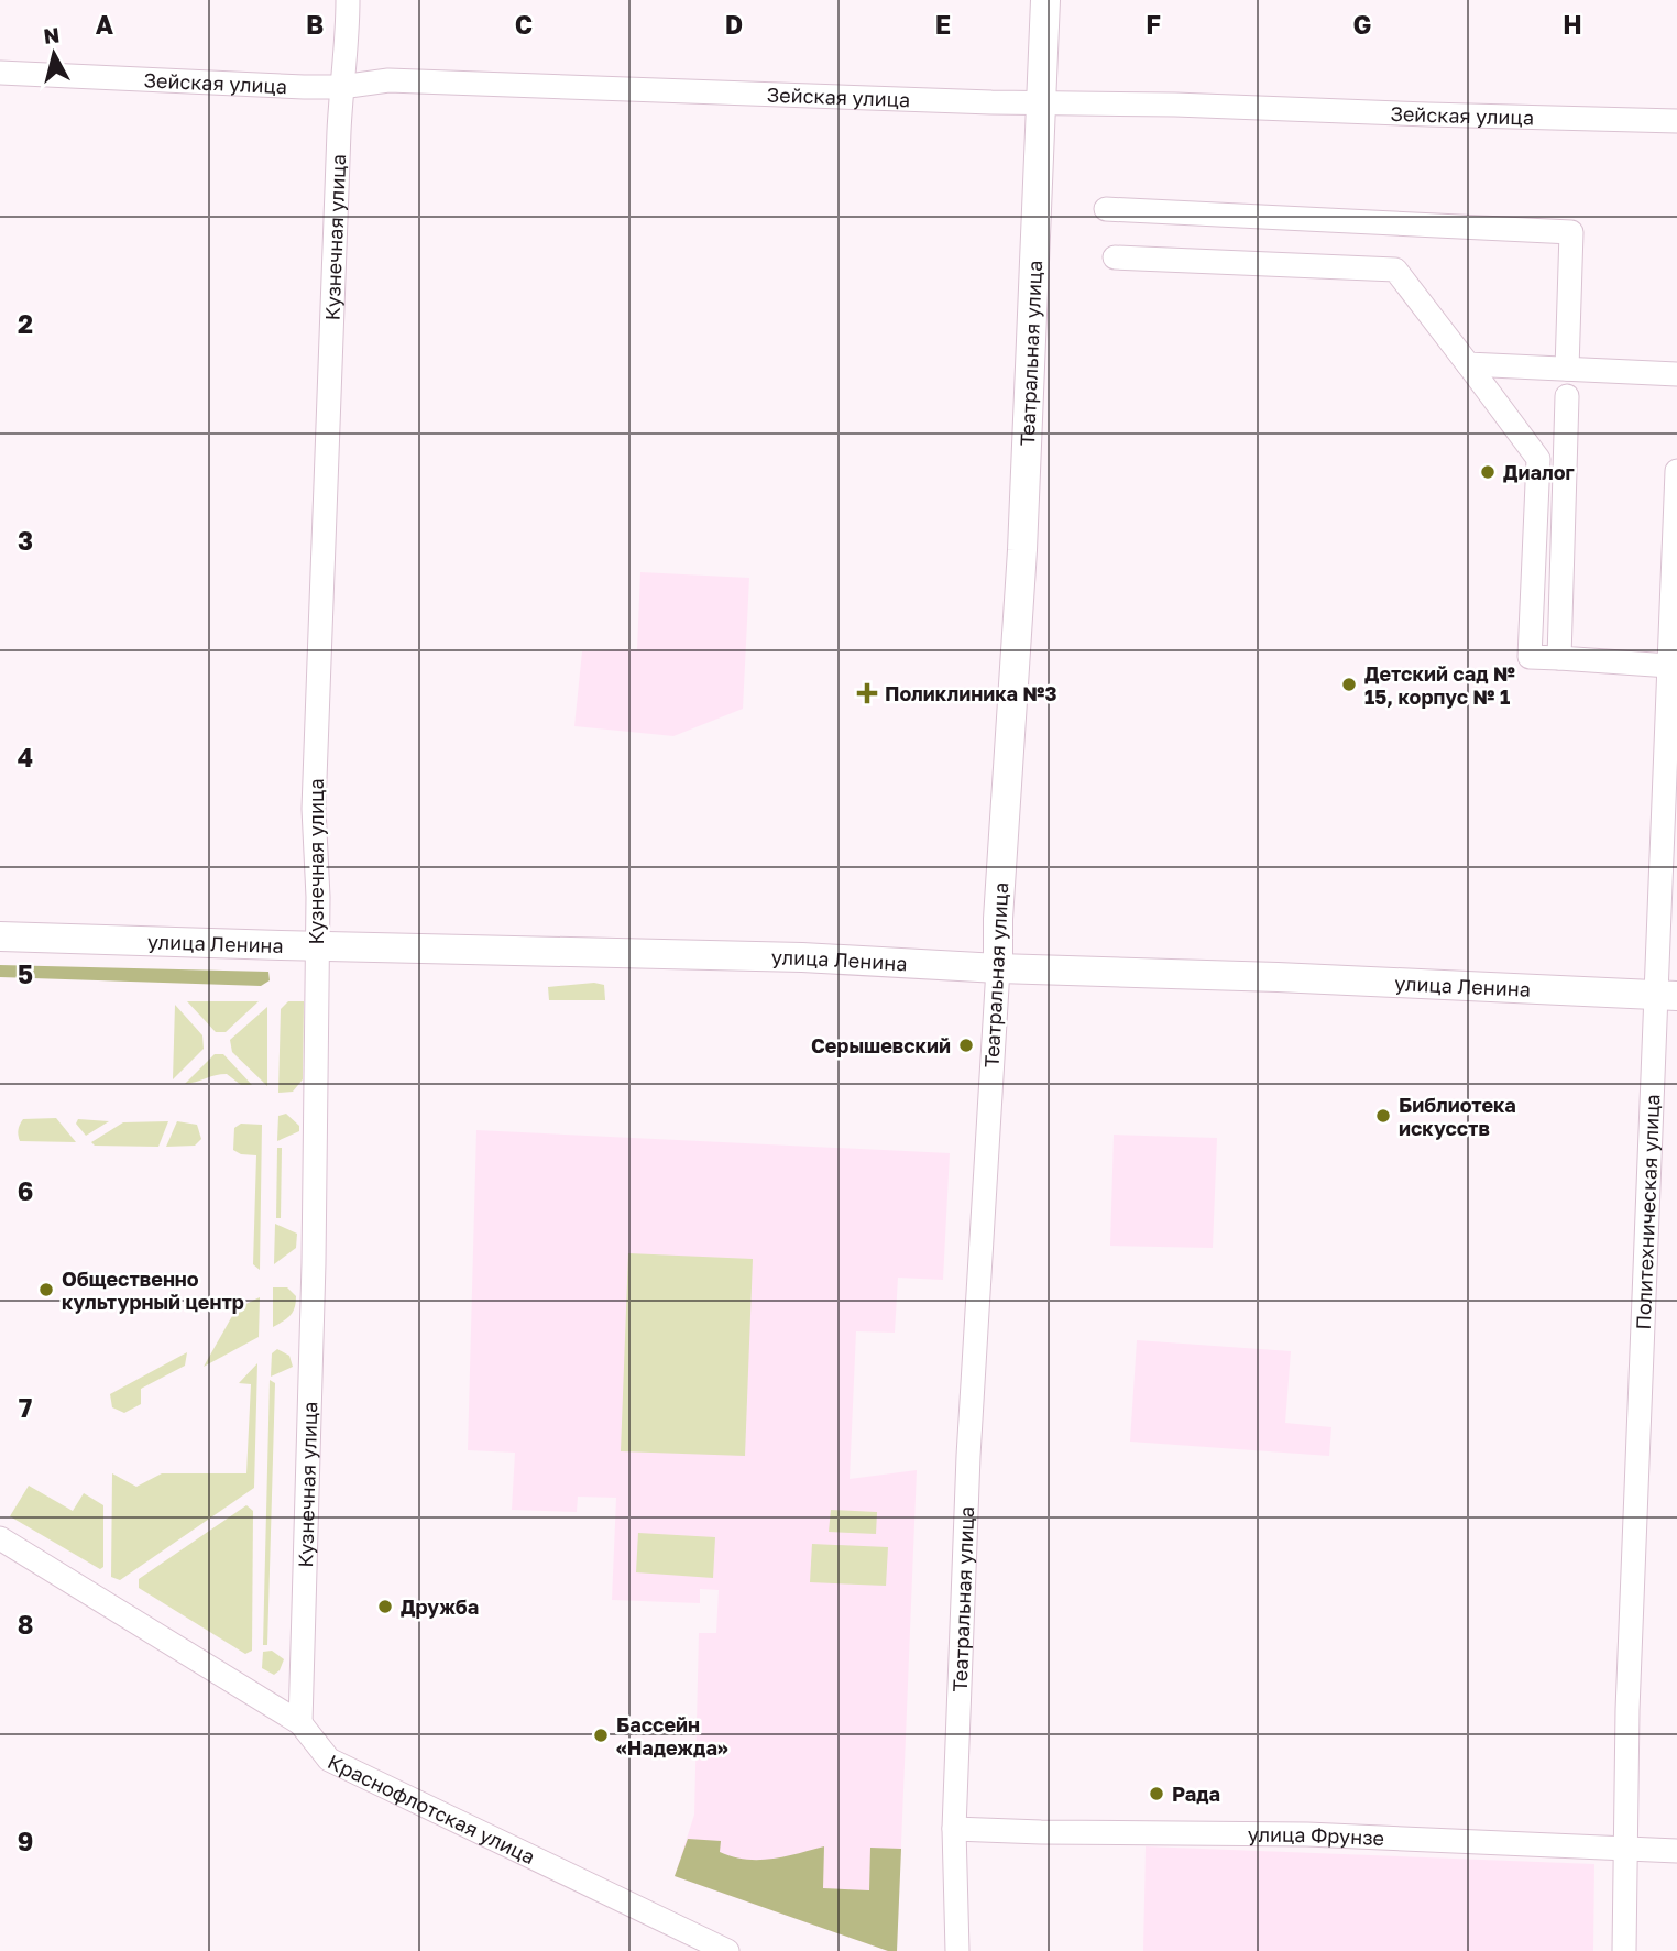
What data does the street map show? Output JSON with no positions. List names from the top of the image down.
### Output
{
  "streets": {
    "main road": ["Театральная улица", "улица Ленина"],
    "street": [
      "Зейская улица",
      "Кузнечная улица",
      "Политехническая улица",
      "Краснофлотская улица",
      "улица Фрунзе"
    ]
  },
  "crossings": [
    ["Зейская улица", "Кузнечная улица"],
    ["Зейская улица", "Театральная улица"],
    ["Кузнечная улица", "улица Ленина"],
    ["Кузнечная улица", "Краснофлотская улица"],
    ["Театральная улица", "улица Ленина"],
    ["Театральная улица", "улица Фрунзе"],
    ["улица Ленина", "Политехническая улица"],
    ["Политехническая улица", "улица Фрунзе"]
  ],
  "places": {
    "other": [
      "Диалог",
      "Детский сад № 15, корпус № 1",
      "Серышевский",
      "Библиотека искусств",
      "Общественно культурный центр",
      "Дружба",
      "Бассейн «Надежда»",
      "Рада"
    ],
    "health": ["Поликлиника №3"]
  },
  "north": "top",
  "grid": {
    "columns": [
      "A",
      "B",
      "C",
      "D",
      "E",
      "F",
      "G",
      "H"
    ],
    "rows": [
      "2",
      "3",
      "4",
      "5",
      "6",
      "7",
      "8",
      "9"
    ]
  }
}
